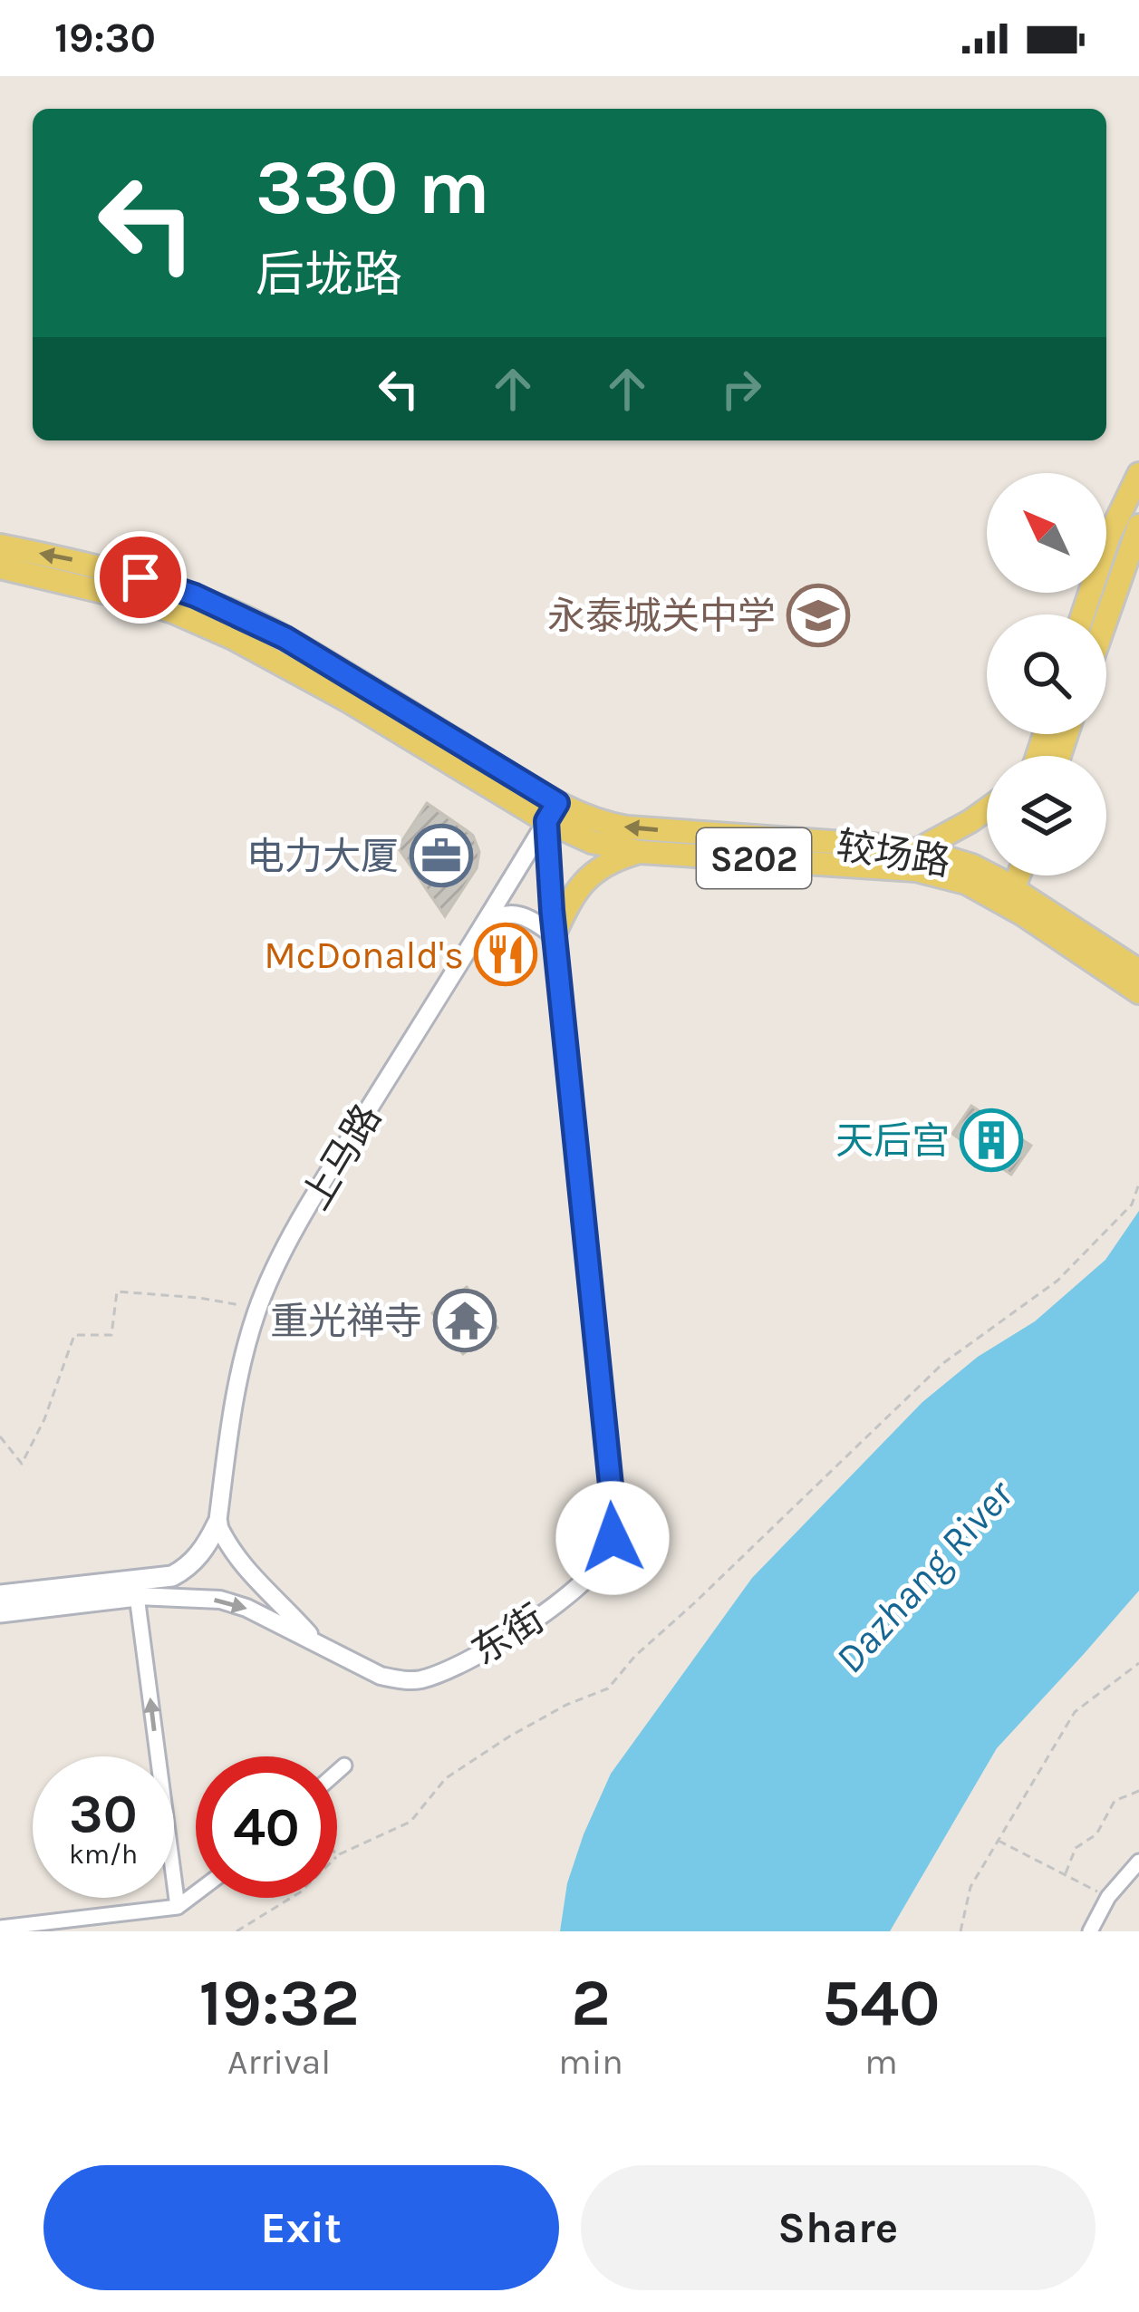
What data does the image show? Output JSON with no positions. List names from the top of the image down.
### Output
{
  "streets": {
    "main road": ["较场路", "S202"],
    "street": ["上马路", "东街"]
  },
  "crossings": [
    ["较场路", "S202"],
    ["较场路", "上马路"],
    ["较场路", "东街"],
    ["S202", "上马路"],
    ["S202", "东街"],
    ["上马路", "东街"]
  ],
  "water": ["Dazhang River"],
  "places": {
    "school or university": ["永泰城关中学"],
    "office": ["电力大厦"],
    "restaurant": ["McDonald's"],
    "building": ["天后宫"],
    "temple": ["重光禅寺"]
  },
  "north": "top left",
  "page": {
    "status": "19:30",
    "turn": ["330 m", "后垅路"],
    "speed": "30 km/h",
    "limit": "40",
    "eta": [
      "19:32",
      "Arrival",
      "2",
      "min",
      "540",
      "m"
    ],
    "buttons": ["Exit", "Share"]
  }
}
